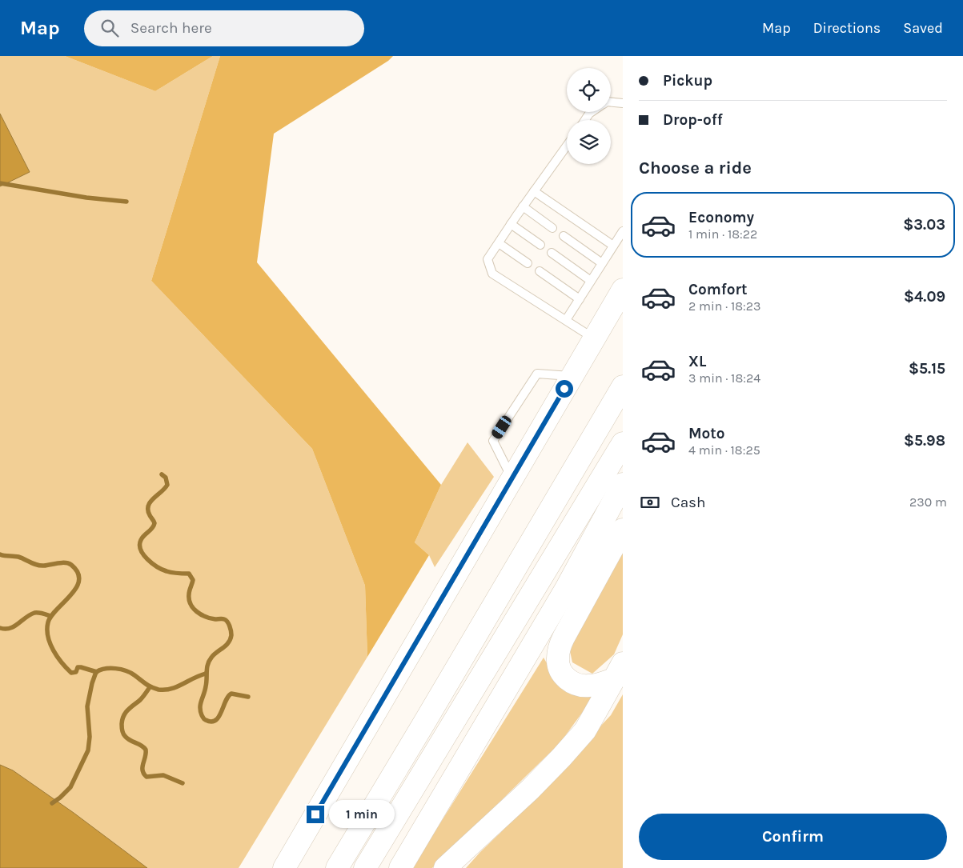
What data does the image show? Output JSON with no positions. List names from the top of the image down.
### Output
{
  "page": {
    "header": "Map",
    "search": "Search here",
    "nav": ["Map", "Directions", "Saved"],
    "banner": ["Pickup", "Drop-off"],
    "heading": "Choose a ride",
    "list": [
      {
        "name": "Economy",
        "note": "1 min · 18:22",
        "value": "$3.03"
      },
      {
        "name": "Comfort",
        "note": "2 min · 18:23",
        "value": "$4.09"
      },
      {
        "name": "XL",
        "note": "3 min · 18:24",
        "value": "$5.15"
      },
      {
        "name": "Moto",
        "note": "4 min · 18:25",
        "value": "$5.98"
      }
    ],
    "pay": ["Cash", "230 m"],
    "bubble": "1 min",
    "buttons": "Confirm"
  }
}
